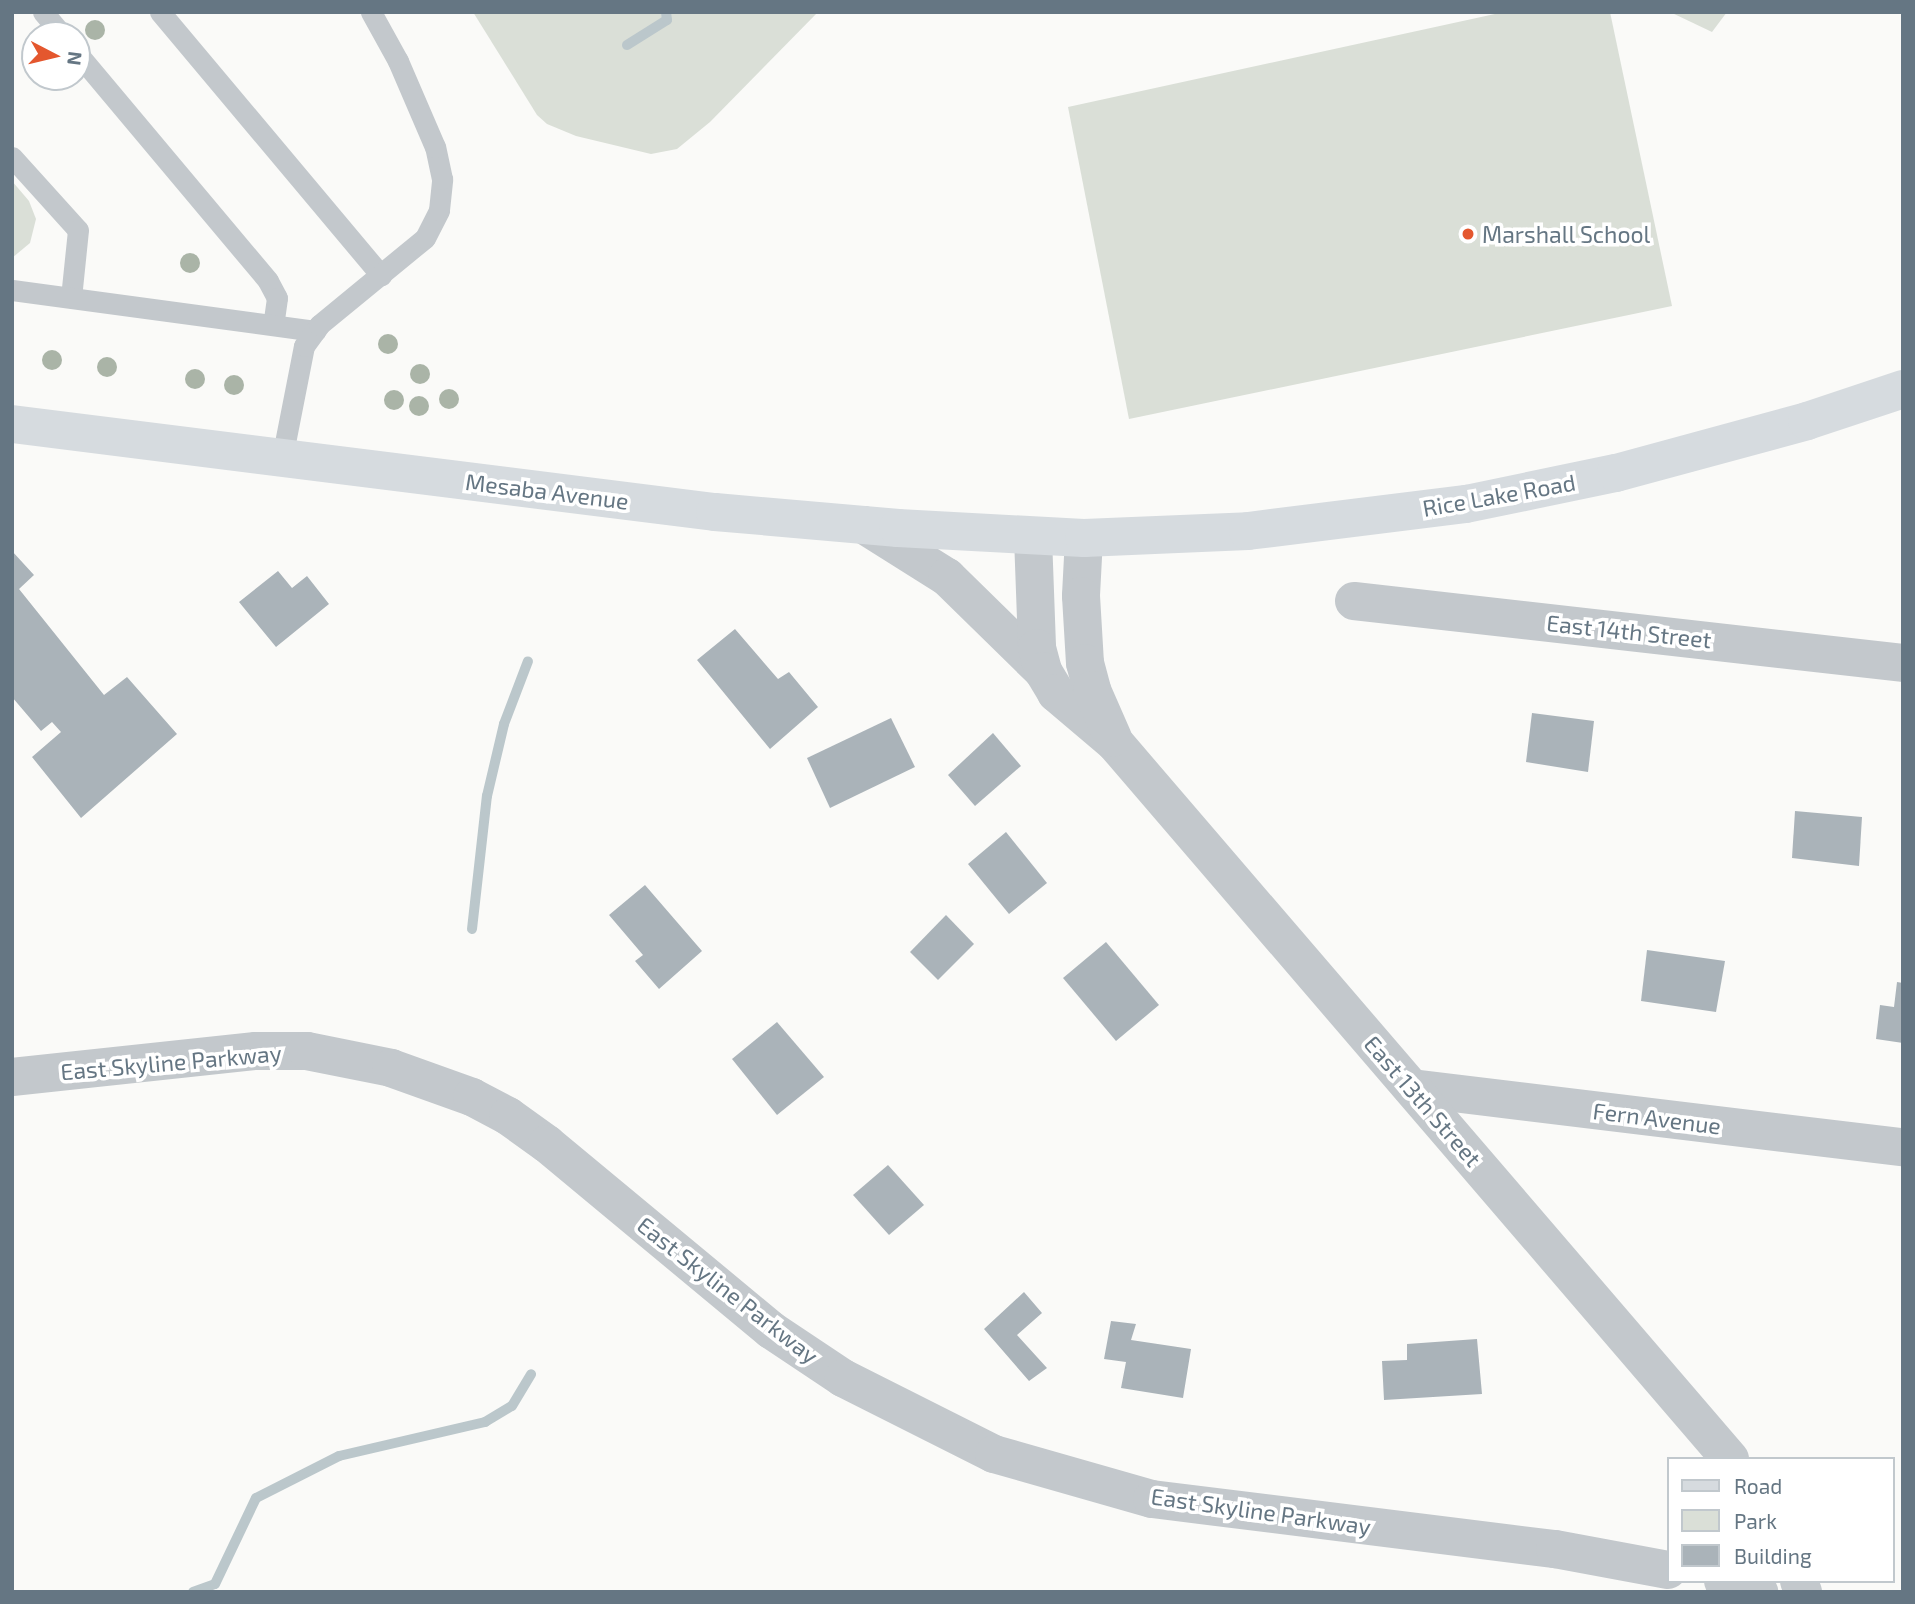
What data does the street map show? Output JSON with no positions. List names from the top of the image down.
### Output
{
  "streets": {
    "main road": ["Mesaba Avenue", "Rice Lake Road"],
    "street": [
      "East 14th Street",
      "East Skyline Parkway",
      "East 13th Street",
      "Fern Avenue"
    ]
  },
  "crossings": [
    ["Mesaba Avenue", "Rice Lake Road"],
    ["Mesaba Avenue", "East 13th Street"],
    ["Rice Lake Road", "East 13th Street"],
    ["East 13th Street", "Fern Avenue"]
  ],
  "places": ["Marshall School"],
  "legend": ["Road", "Park", "Building"],
  "north": "right"
}
